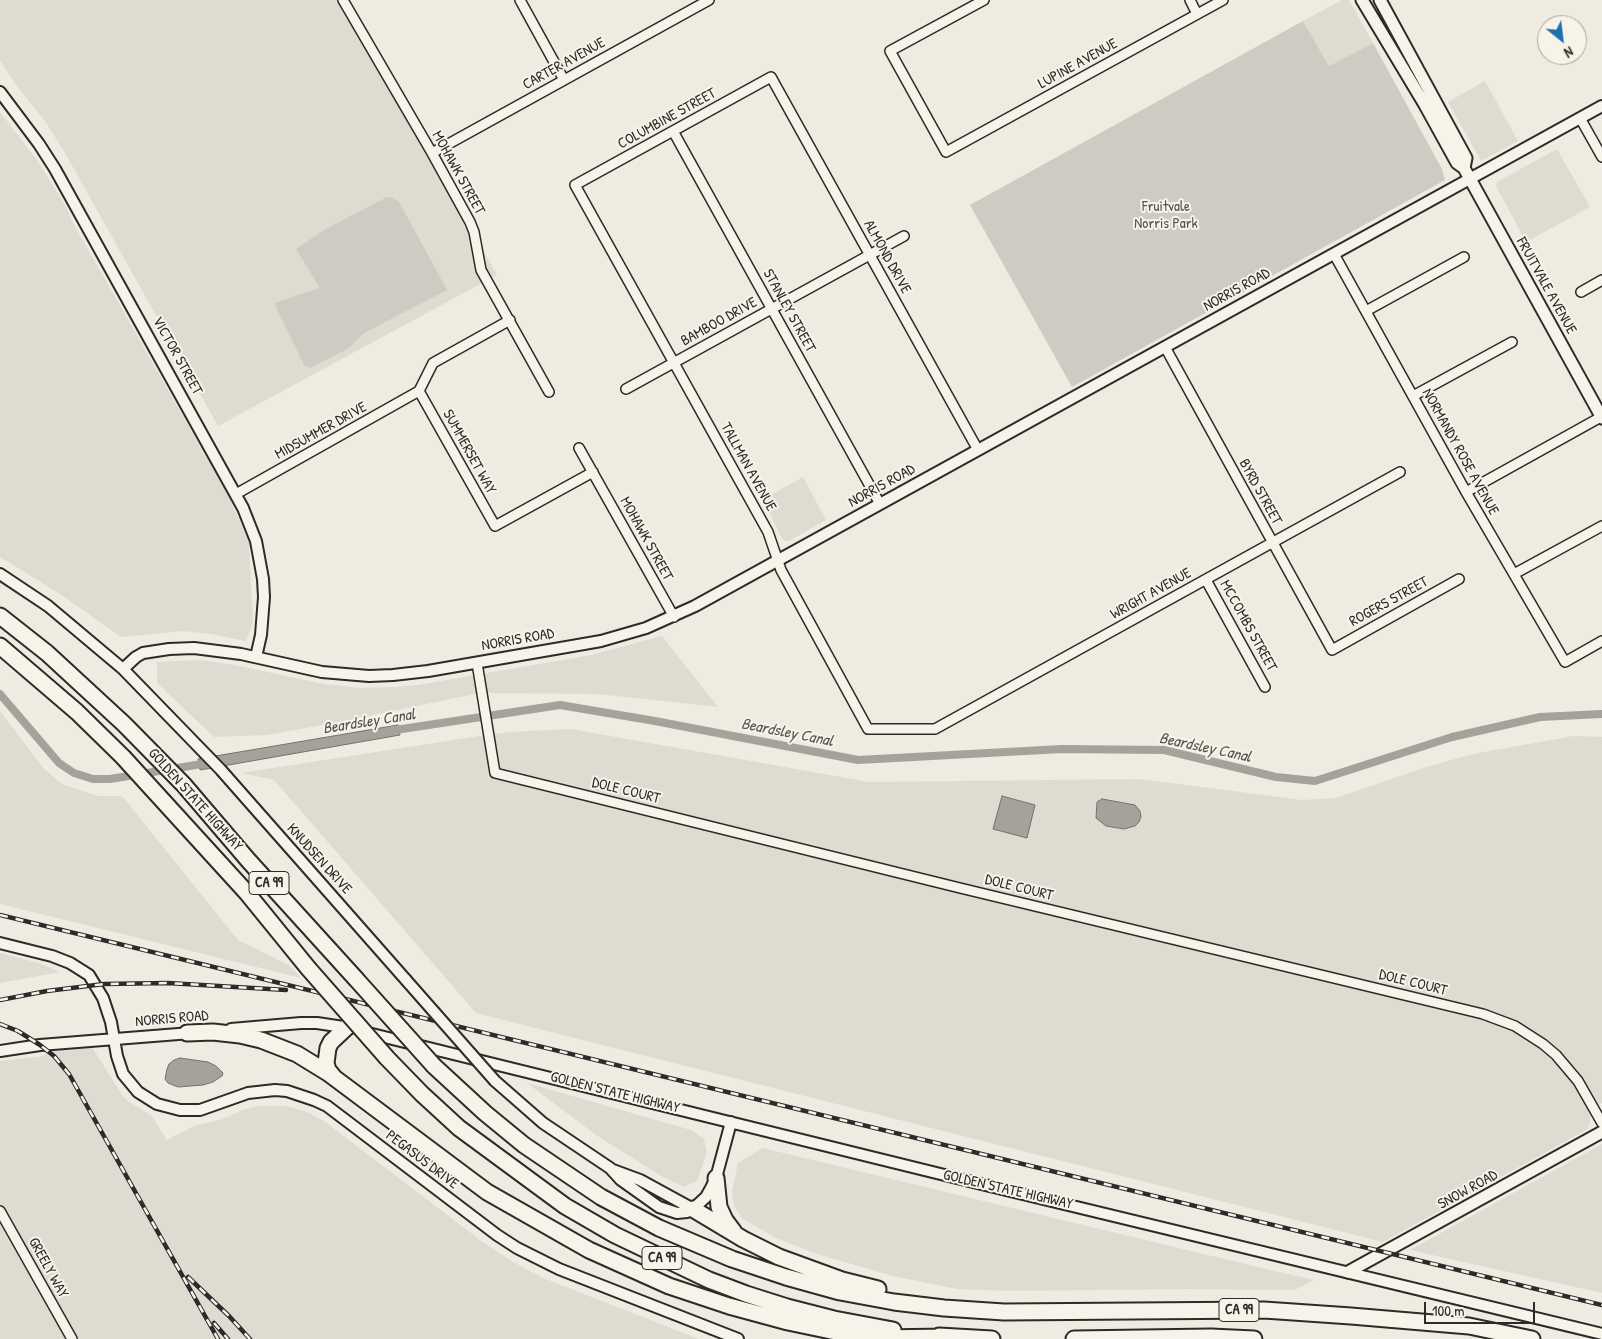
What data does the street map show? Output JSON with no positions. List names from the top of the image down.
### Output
{
  "streets": {
    "highway": ["GOLDEN STATE HIGHWAY", "CA 99"],
    "main road": ["FRUITVALE AVENUE", "SNOW ROAD"],
    "street": [
      "CARTER AVENUE",
      "LUPINE AVENUE",
      "COLUMBINE STREET",
      "MOHAWK STREET",
      "ALMOND DRIVE",
      "NORRIS ROAD",
      "STANLEY STREET",
      "BAMBOO DRIVE",
      "VICTOR STREET",
      "MIDSUMMER DRIVE",
      "SUMMERSET WAY",
      "NORMANDY ROSE AVENUE",
      "TALLMAN AVENUE",
      "BYRD STREET",
      "WRIGHT AVENUE",
      "ROGERS STREET",
      "MCCOMBS STREET",
      "DOLE COURT",
      "KNUDSEN DRIVE",
      "PEGASUS DRIVE",
      "GREELY WAY"
    ]
  },
  "crossings": [
    ["CARTER AVENUE", "MOHAWK STREET"],
    ["COLUMBINE STREET", "ALMOND DRIVE"],
    ["COLUMBINE STREET", "STANLEY STREET"],
    ["COLUMBINE STREET", "TALLMAN AVENUE"],
    ["MOHAWK STREET", "NORRIS ROAD"],
    ["MOHAWK STREET", "SUMMERSET WAY"],
    ["ALMOND DRIVE", "NORRIS ROAD"],
    ["ALMOND DRIVE", "BAMBOO DRIVE"],
    ["FRUITVALE AVENUE", "NORRIS ROAD"],
    ["NORRIS ROAD", "STANLEY STREET"],
    ["NORRIS ROAD", "VICTOR STREET"],
    ["NORRIS ROAD", "NORMANDY ROSE AVENUE"],
    ["NORRIS ROAD", "TALLMAN AVENUE"],
    ["NORRIS ROAD", "BYRD STREET"],
    ["NORRIS ROAD", "DOLE COURT"],
    ["NORRIS ROAD", "GOLDEN STATE HIGHWAY"],
    ["NORRIS ROAD", "KNUDSEN DRIVE"],
    ["NORRIS ROAD", "PEGASUS DRIVE"],
    ["STANLEY STREET", "BAMBOO DRIVE"],
    ["BAMBOO DRIVE", "TALLMAN AVENUE"],
    ["VICTOR STREET", "MIDSUMMER DRIVE"],
    ["MIDSUMMER DRIVE", "SUMMERSET WAY"],
    ["TALLMAN AVENUE", "WRIGHT AVENUE"],
    ["BYRD STREET", "WRIGHT AVENUE"],
    ["BYRD STREET", "ROGERS STREET"],
    ["WRIGHT AVENUE", "MCCOMBS STREET"],
    ["GOLDEN STATE HIGHWAY", "SNOW ROAD"]
  ],
  "water": ["Beardsley Canal"],
  "parks": ["Fruitvale Norris Park"],
  "scale_bar": "100 m",
  "north": "bottom right"
}
